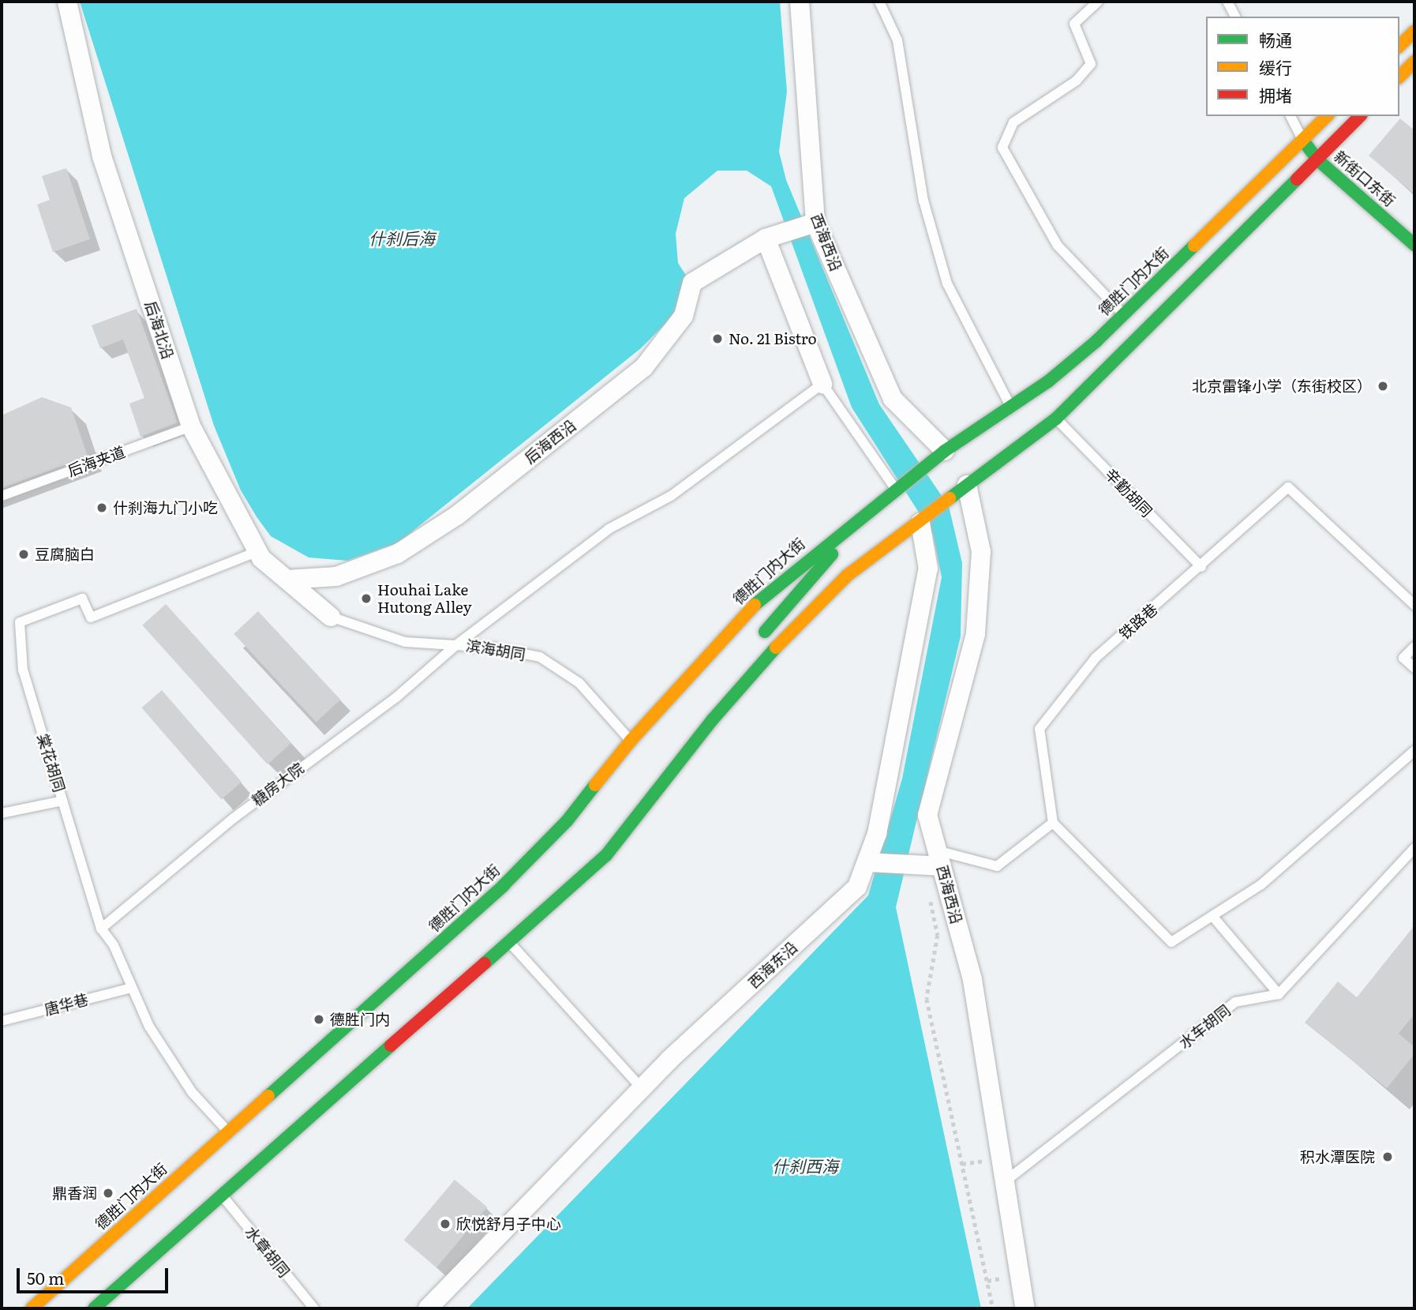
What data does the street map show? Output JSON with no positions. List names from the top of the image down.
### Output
{
  "streets": {
    "main road": ["新街口东街", "德胜门内大街"],
    "street": [
      "西海西沿",
      "后海北沿",
      "后海西沿",
      "西海东沿"
    ],
    "lane": [
      "后海夹道",
      "辛勤胡同",
      "铁路巷",
      "滨海胡同",
      "棠花胡同",
      "糖房大院",
      "唐华巷",
      "水车胡同",
      "水章胡同"
    ]
  },
  "crossings": [
    ["新街口东街", "德胜门内大街"],
    ["西海西沿", "德胜门内大街"],
    ["西海西沿", "后海西沿"],
    ["西海西沿", "水车胡同"],
    ["德胜门内大街", "滨海胡同"],
    ["德胜门内大街", "棠花胡同"],
    ["后海北沿", "后海西沿"],
    ["后海北沿", "后海夹道"],
    ["后海北沿", "滨海胡同"],
    ["后海北沿", "棠花胡同"],
    ["辛勤胡同", "铁路巷"],
    ["滨海胡同", "糖房大院"],
    ["棠花胡同", "糖房大院"],
    ["棠花胡同", "唐华巷"]
  ],
  "water": ["什刹后海", "什刹西海"],
  "places": [
    "No. 21 Bistro",
    "北京雷锋小学（东街校区）",
    "什刹海九门小吃",
    "豆腐脑白",
    "Houhai Lake Hutong Alley",
    "德胜门内",
    "积水潭医院",
    "鼎香润",
    "欣悦舒月子中心"
  ],
  "legend": ["畅通", "缓行", "拥堵"],
  "scale_bar": "50 m"
}
